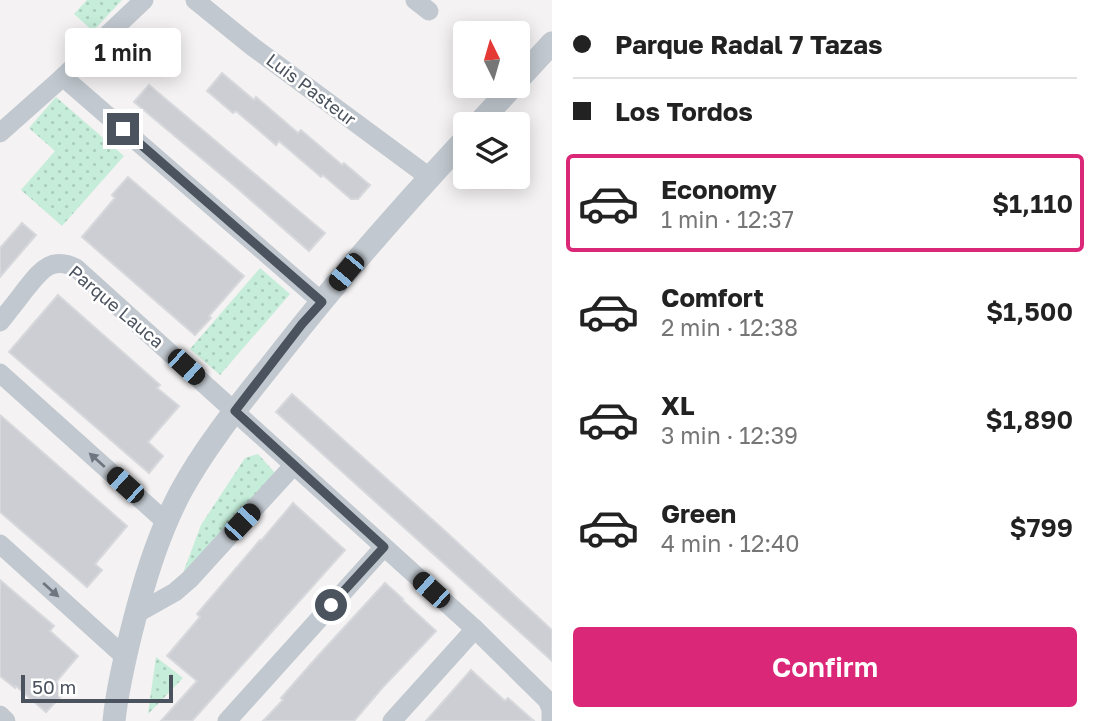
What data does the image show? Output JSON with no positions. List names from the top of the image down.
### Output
{
  "streets": {
    "street": ["Luis Pasteur", "Parque Lauca"]
  },
  "scale_bar": "50 m",
  "north": "top",
  "page": {
    "banner": ["Parque Radal 7 Tazas", "Los Tordos"],
    "bubble": "1 min",
    "list": [
      {
        "name": "Economy",
        "note": "1 min · 12:37",
        "value": "$1,110"
      },
      {
        "name": "Comfort",
        "note": "2 min · 12:38",
        "value": "$1,500"
      },
      {
        "name": "XL",
        "note": "3 min · 12:39",
        "value": "$1,890"
      },
      {
        "name": "Green",
        "note": "4 min · 12:40",
        "value": "$799"
      }
    ],
    "buttons": "Confirm",
    "scale": "50 m"
  }
}
